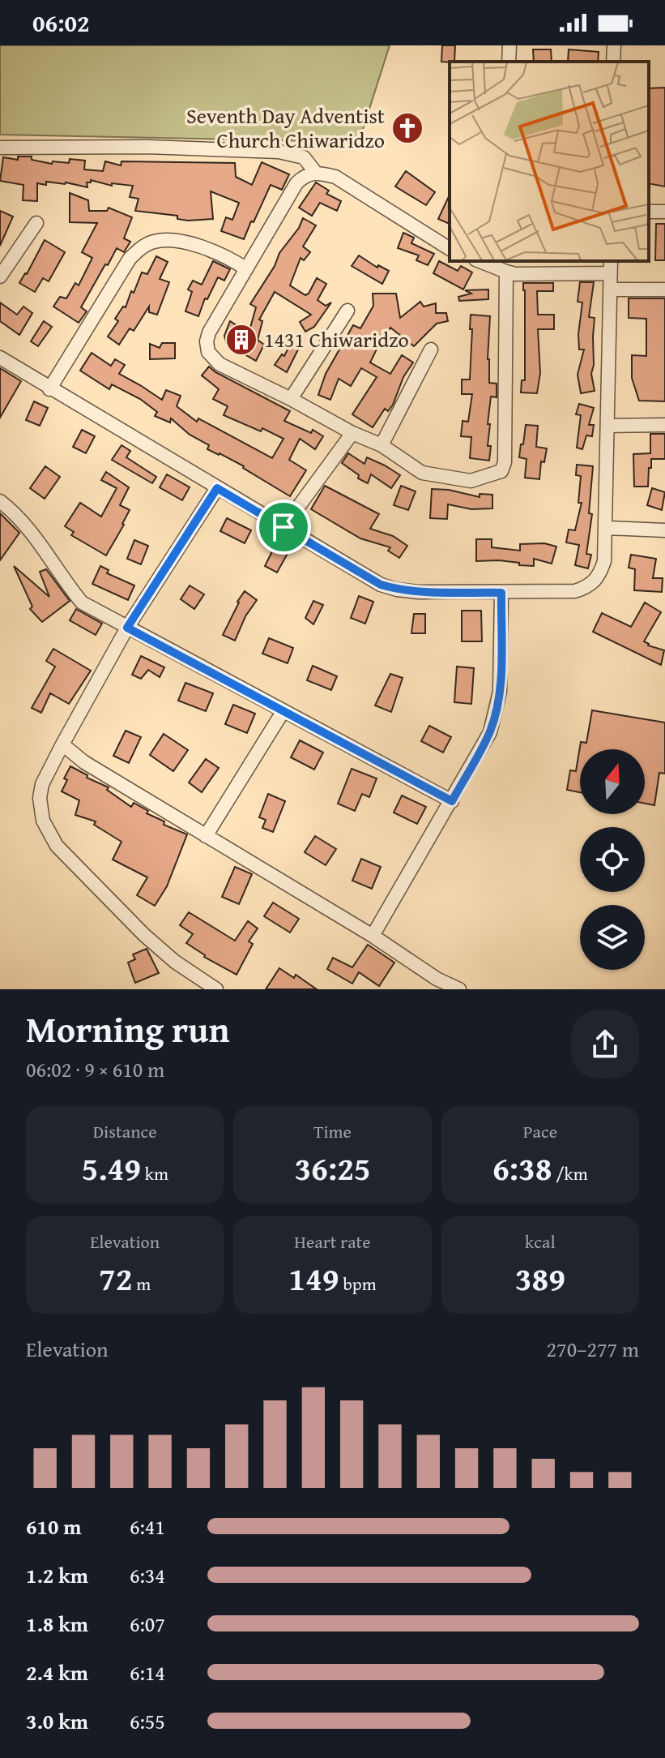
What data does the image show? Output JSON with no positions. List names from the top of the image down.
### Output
{
  "places": {
    "church": ["Seventh Day Adventist Church Chiwaridzo"],
    "building": ["1431 Chiwaridzo"]
  },
  "north": "top",
  "page": {
    "status": "06:02",
    "heading": ["Morning run", "06:02 · 9 × 610 m"],
    "stats": [
      ["Distance", "5.49 km"],
      ["Time", "36:25"],
      ["Pace", "6:38 /km"],
      ["Elevation", "72 m"],
      ["Heart rate", "149 bpm"],
      ["kcal", "389"]
    ],
    "chart": ["Elevation", "270–277 m"],
    "list": [
      {
        "name": "610 m",
        "note": "6:41"
      },
      {
        "name": "1.2 km",
        "note": "6:34"
      },
      {
        "name": "1.8 km",
        "note": "6:07"
      },
      {
        "name": "2.4 km",
        "note": "6:14"
      },
      {
        "name": "3.0 km",
        "note": "6:55"
      }
    ]
  }
}
